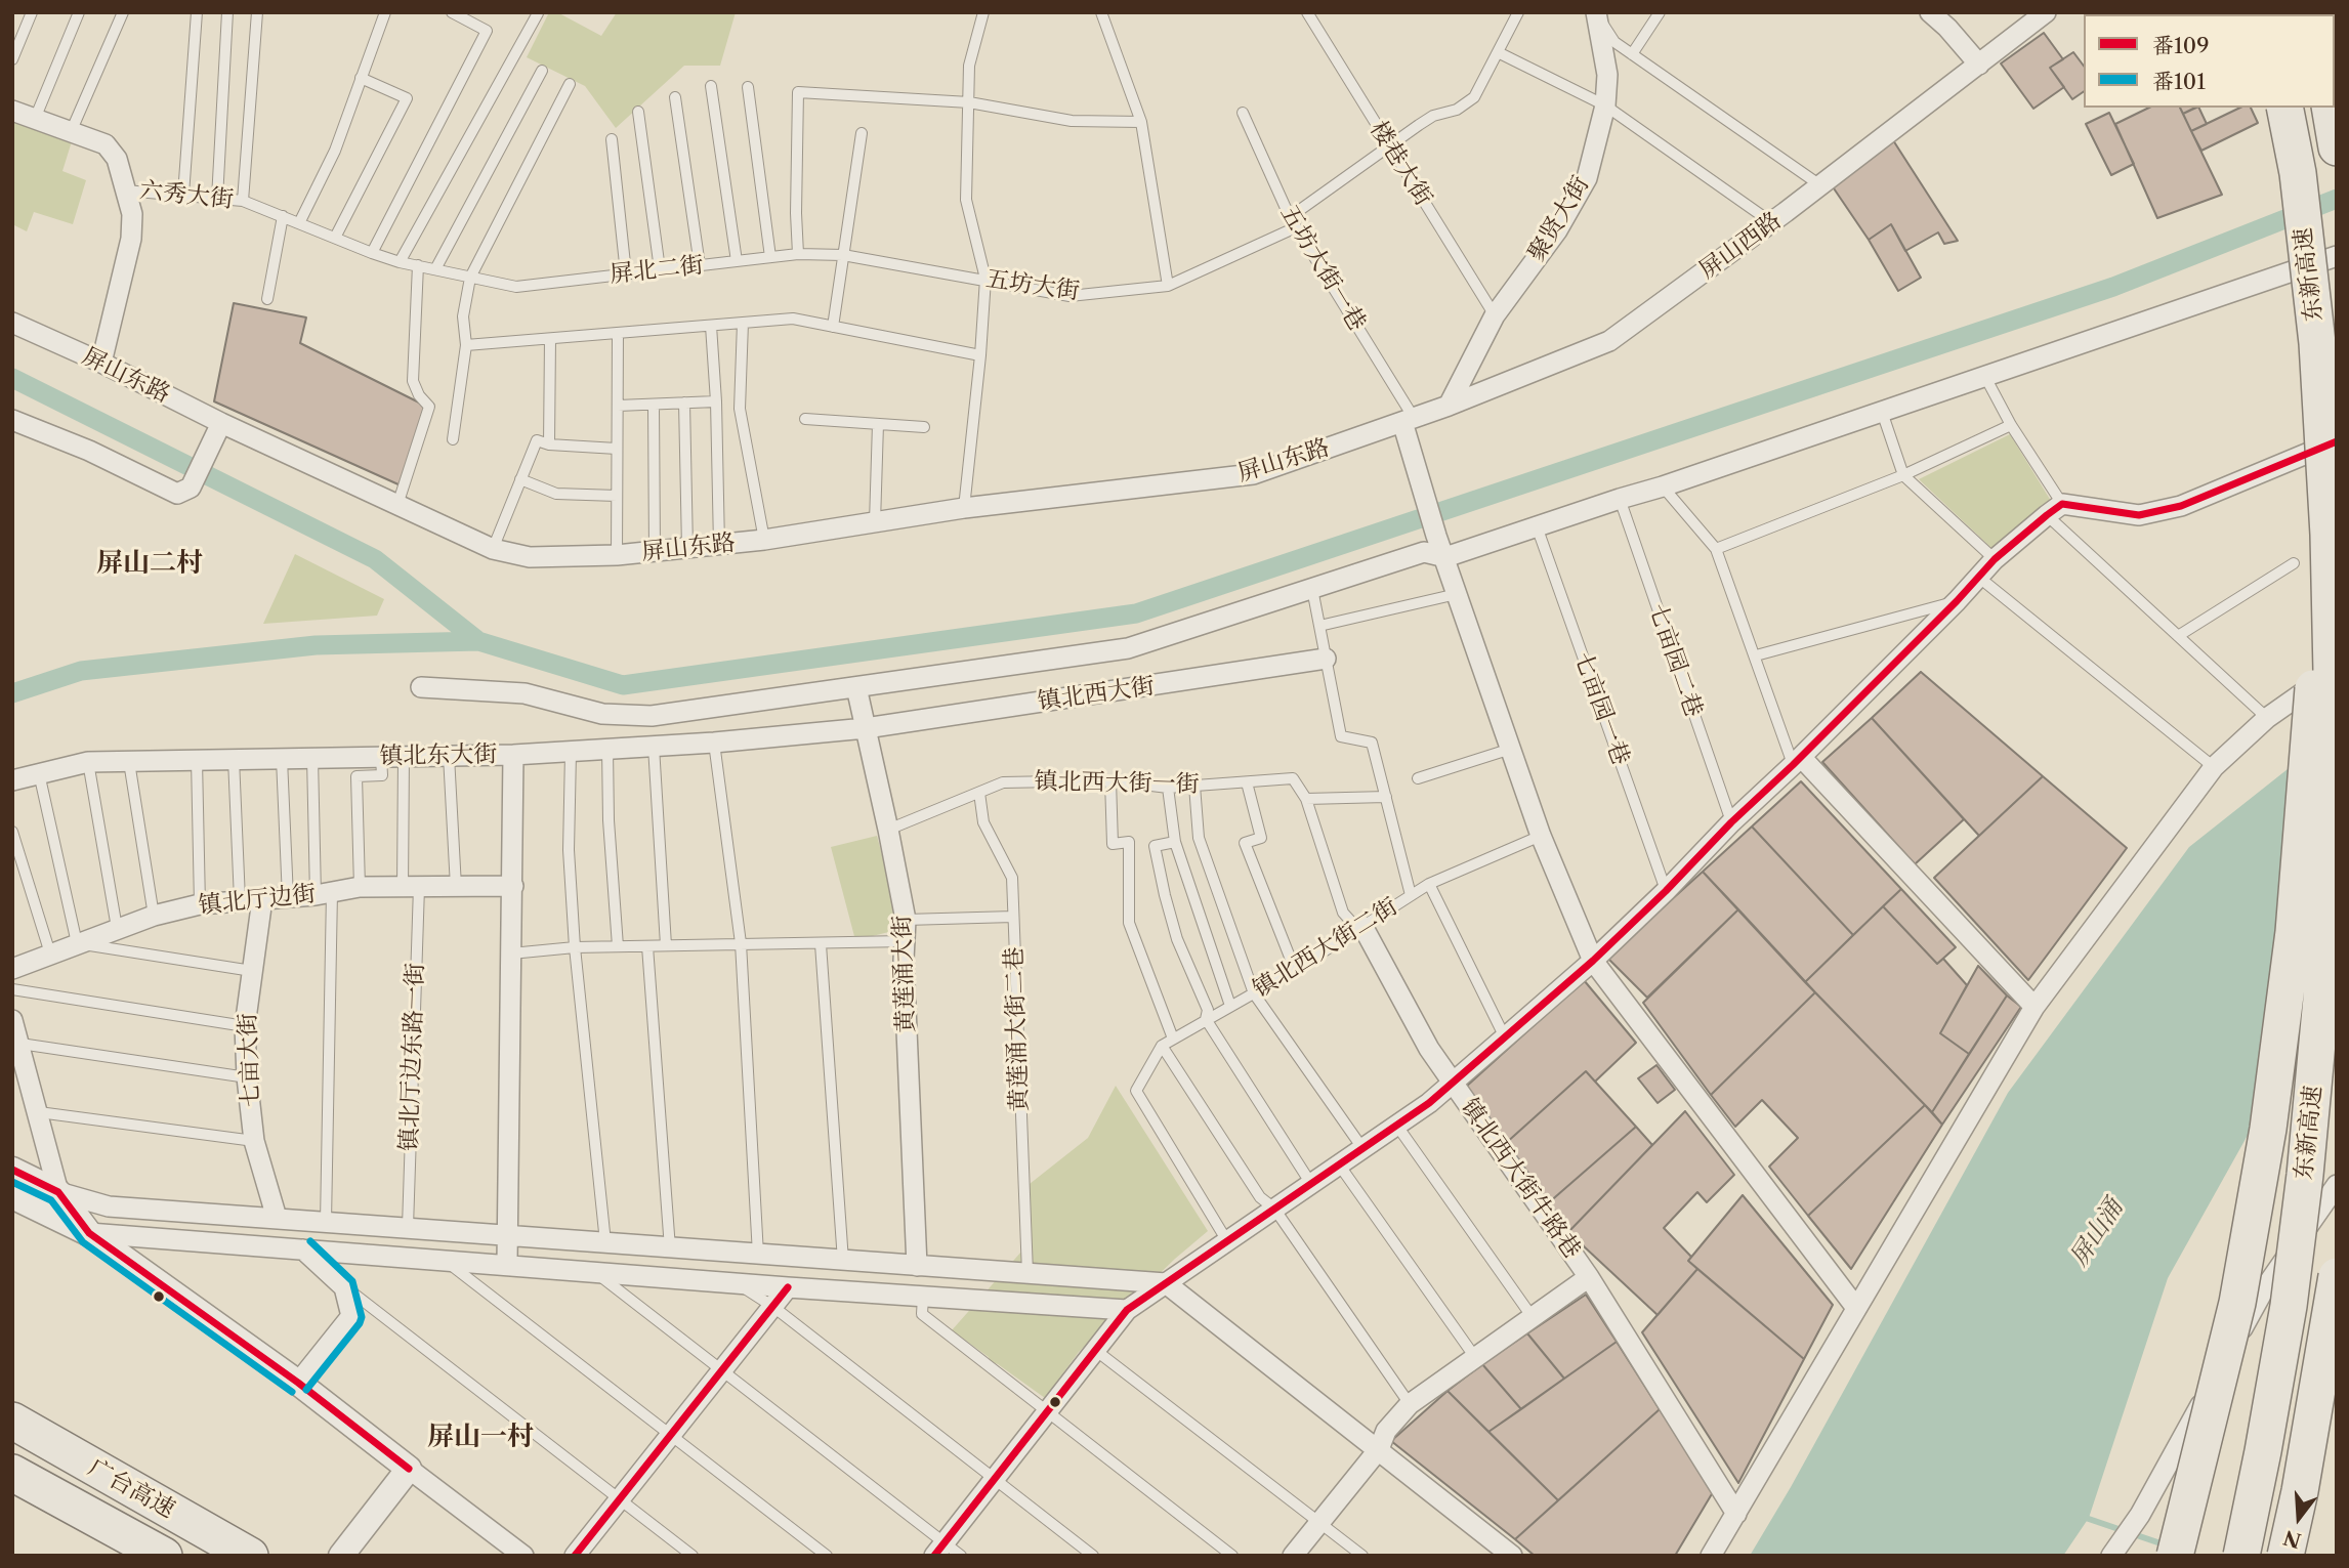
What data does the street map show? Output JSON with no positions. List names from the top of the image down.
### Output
{
  "streets": {
    "highway": ["东新高速", "广台高速"],
    "street": [
      "六秀大街",
      "聚贤大街",
      "屏山西路",
      "屏山东路",
      "镇北西大街",
      "镇北东大街",
      "镇北厅边街",
      "黄莲涌大街",
      "七亩大街",
      "镇北西大街牛路巷"
    ],
    "lane": [
      "楼巷大街",
      "五坊大街一巷",
      "屏北二街",
      "五坊大街",
      "七亩园二巷",
      "七亩园一巷",
      "镇北西大街一街",
      "镇北西大街二街",
      "黄莲涌大街二巷",
      "镇北厅边东路一街"
    ]
  },
  "crossings": [
    ["楼巷大街", "聚贤大街"],
    ["六秀大街", "屏北二街"],
    ["聚贤大街", "屏山西路"],
    ["屏山西路", "五坊大街一巷"],
    ["屏山西路", "屏山东路"],
    ["五坊大街一巷", "五坊大街"],
    ["五坊大街一巷", "屏山东路"],
    ["屏北二街", "五坊大街"],
    ["镇北西大街", "镇北东大街"],
    ["镇北西大街", "黄莲涌大街"],
    ["镇北东大街", "黄莲涌大街"],
    ["镇北东大街", "镇北厅边东路一街"],
    ["镇北西大街一街", "黄莲涌大街"],
    ["镇北西大街一街", "黄莲涌大街二巷"],
    ["镇北西大街一街", "镇北西大街牛路巷"],
    ["镇北厅边街", "镇北厅边东路一街"],
    ["镇北厅边街", "七亩大街"],
    ["镇北西大街二街", "镇北西大街牛路巷"]
  ],
  "districts": ["屏山二村", "屏山一村"],
  "water": ["屏山涌"],
  "lines": ["transit line 番109", "transit line 番101"],
  "legend": ["番109", "番101"],
  "north": "bottom"
}
